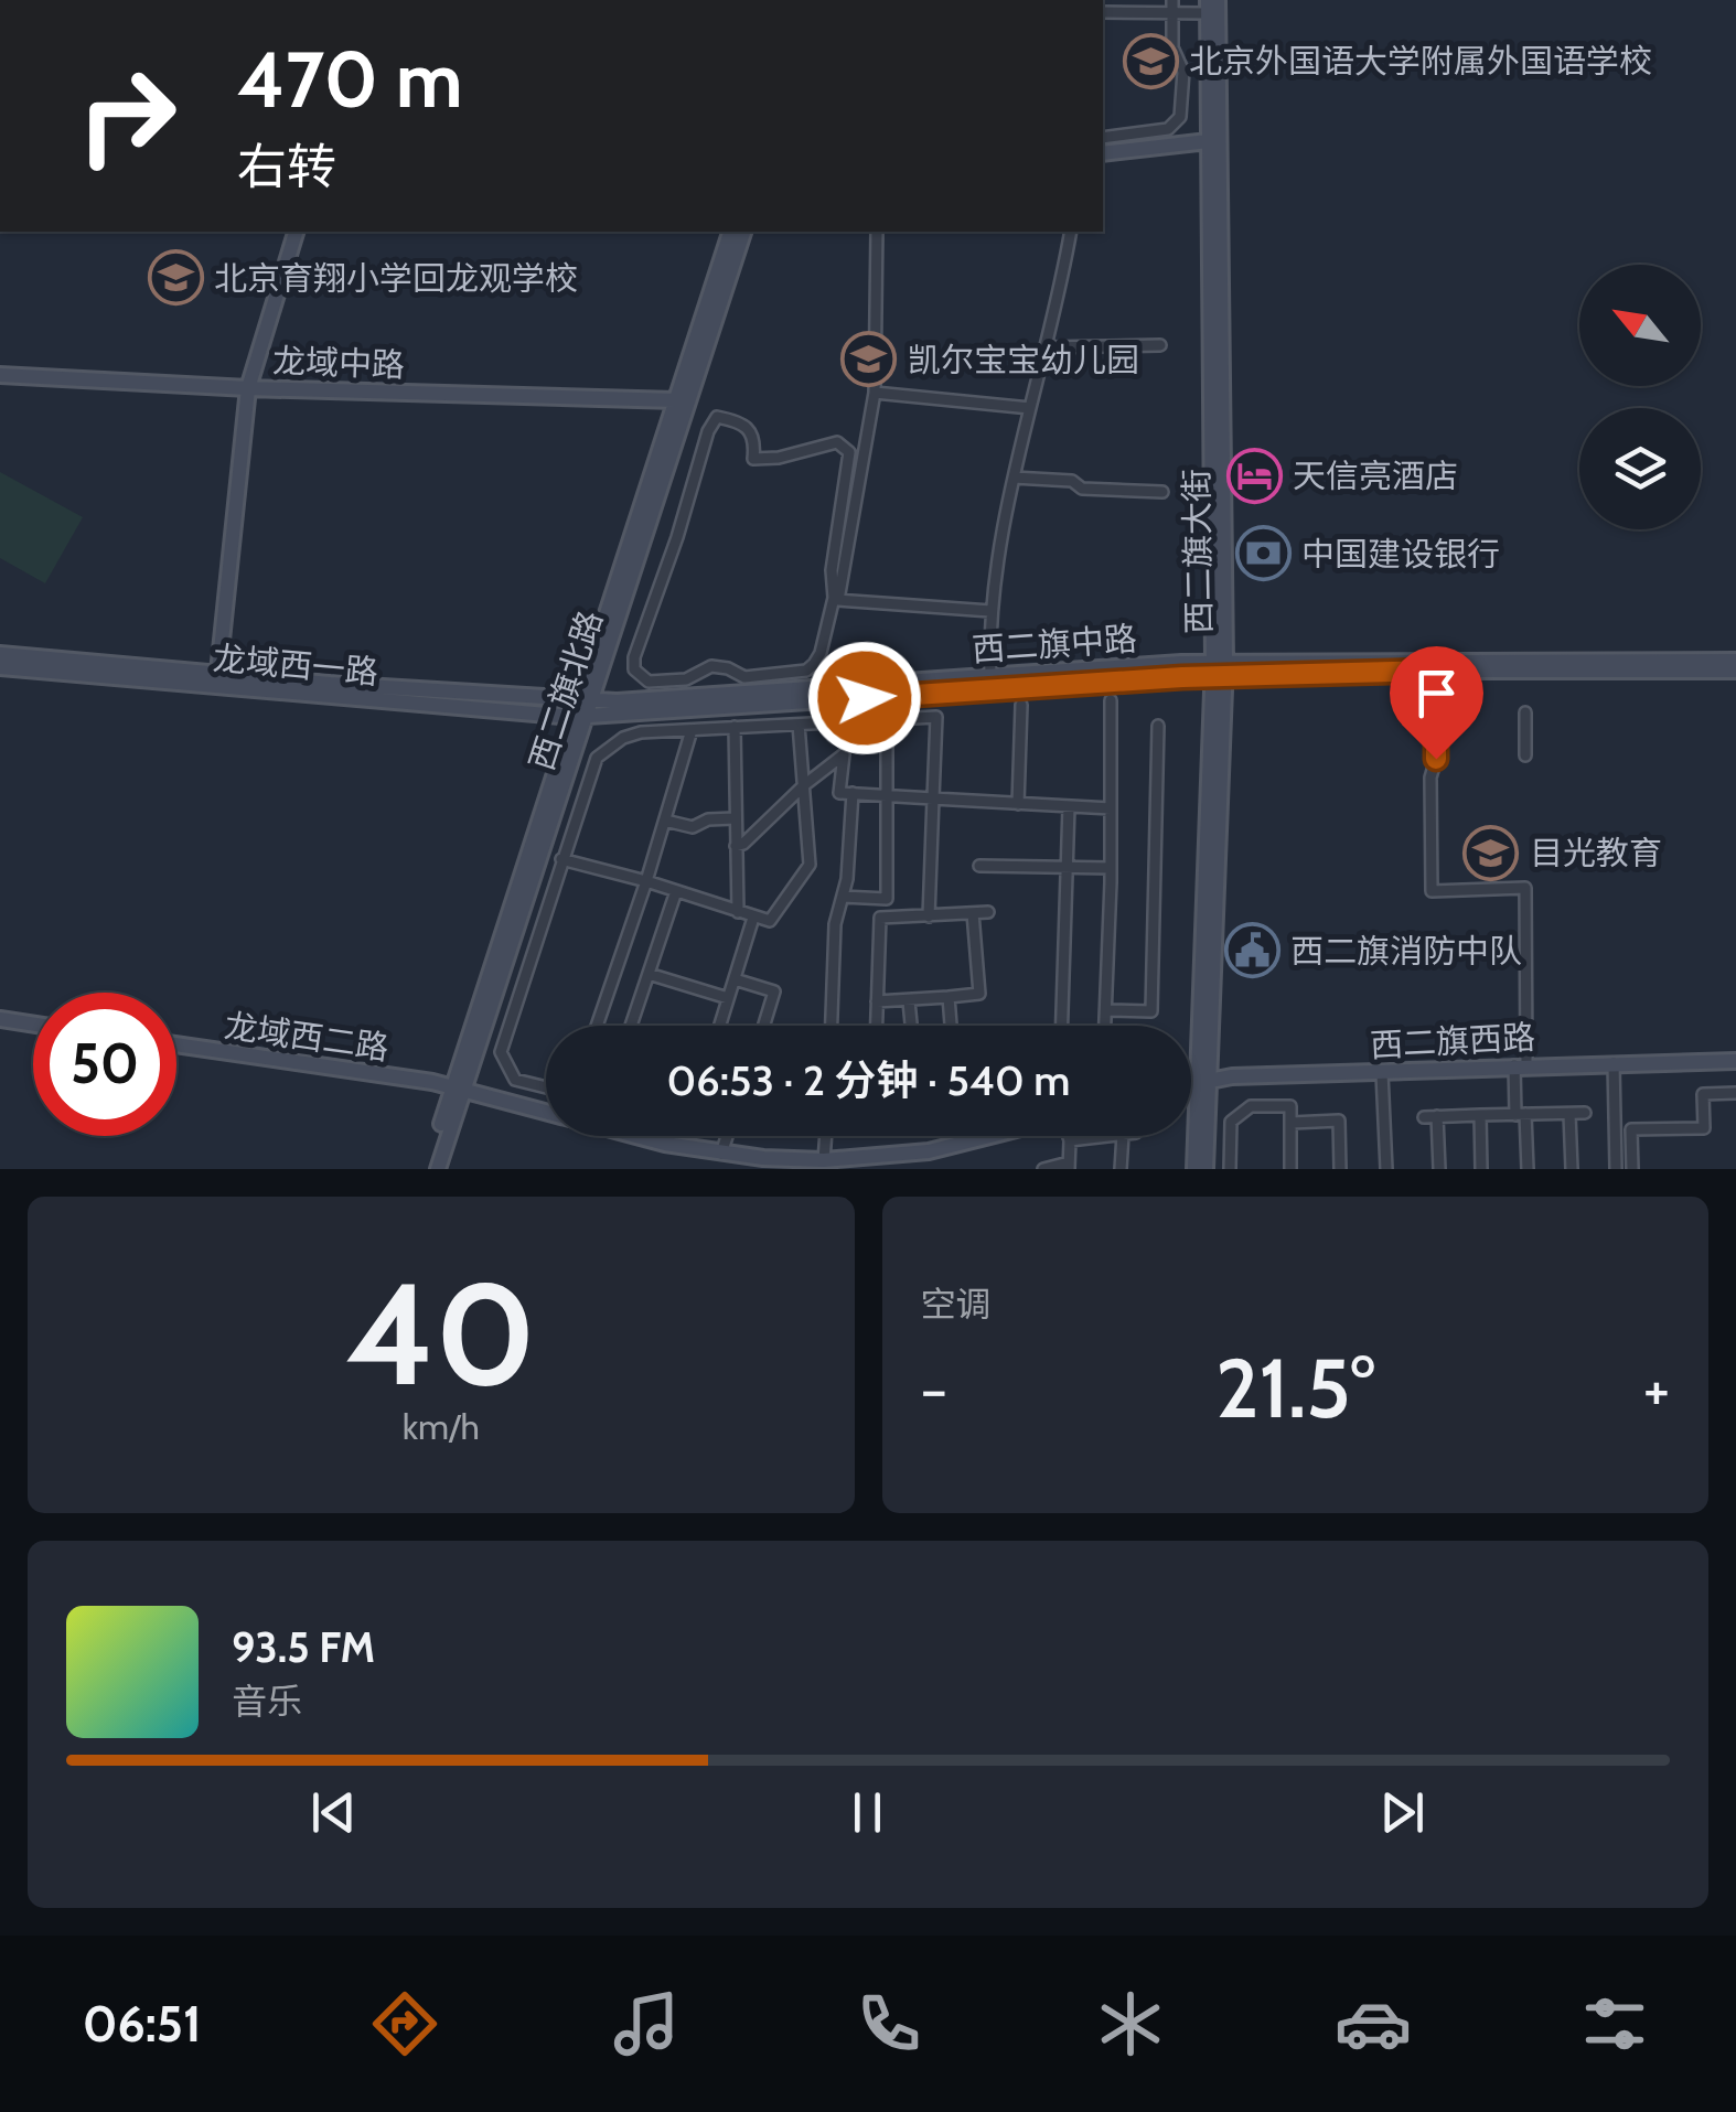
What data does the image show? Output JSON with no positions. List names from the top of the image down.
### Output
{
  "streets": {
    "main road": [
      "龙域中路",
      "西二旗大街",
      "西二旗中路",
      "龙域西一路",
      "西二旗北路",
      "龙域西二路",
      "西二旗西路"
    ]
  },
  "crossings": [
    ["龙域中路", "西二旗北路"],
    ["西二旗大街", "西二旗中路"],
    ["西二旗大街", "西二旗西路"],
    ["西二旗中路", "龙域西一路"],
    ["西二旗中路", "西二旗北路"],
    ["龙域西一路", "西二旗北路"],
    ["西二旗北路", "龙域西二路"]
  ],
  "places": {
    "school or university": [
      "北京外国语大学附属外国语学校",
      "北京育翔小学回龙观学校",
      "凯尔宝宝幼儿园",
      "目光教育"
    ],
    "hotel": ["天信亮酒店"],
    "bank": ["中国建设银行"],
    "public building": ["西二旗消防中队"]
  },
  "north": "top left",
  "page": {
    "turn": ["470 m", "右转"],
    "limit": "50",
    "trip": "06:53 · 2 分钟 · 540 m",
    "tile": [
      ["40", "km/h"],
      "空调"
    ],
    "heat": ["−", "21.5°", "+"],
    "song": ["93.5 FM", "音乐"],
    "tabs": "06:51"
  }
}
